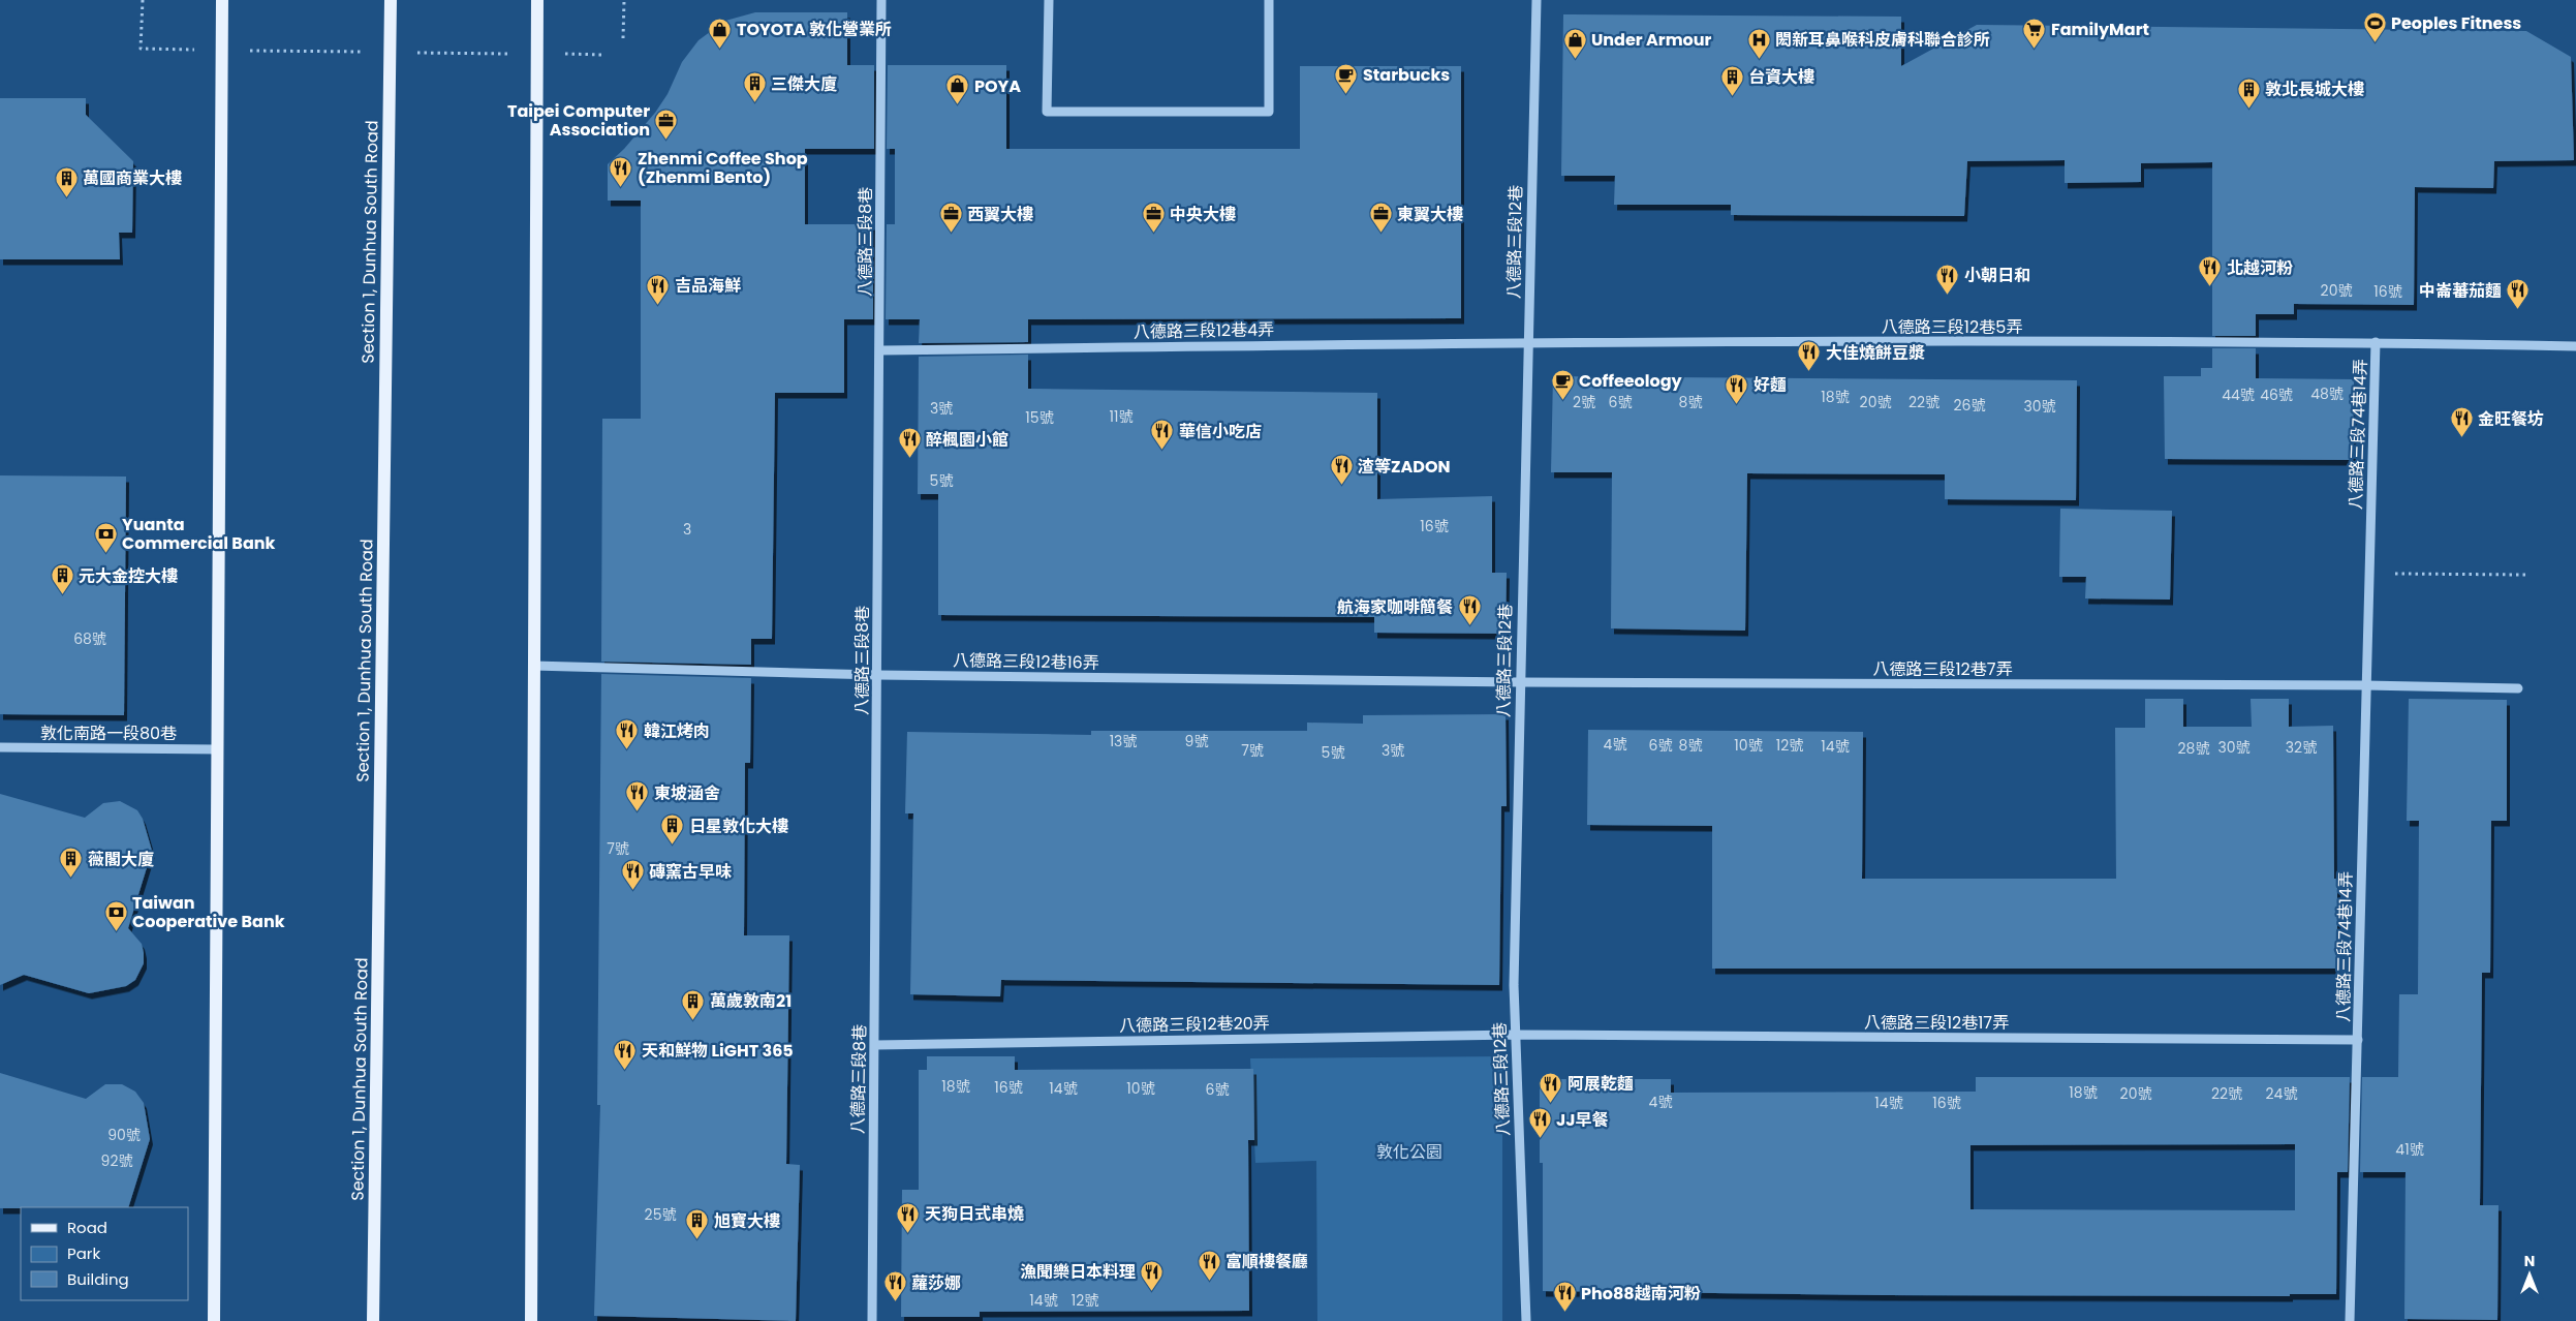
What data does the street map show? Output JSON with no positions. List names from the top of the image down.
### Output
{
  "streets": {
    "main road": ["Section 1, Dunhua South Road"],
    "lane": [
      "八德路三段8巷",
      "八德路三段12巷",
      "八德路三段12巷5弄",
      "八德路三段12巷4弄",
      "八德路三段74巷14弄",
      "八德路三段12巷16弄",
      "八德路三段12巷7弄",
      "敦化南路一段80巷",
      "八德路三段12巷17弄",
      "八德路三段12巷20弄"
    ]
  },
  "crossings": [
    ["八德路三段8巷", "八德路三段12巷4弄"],
    ["八德路三段8巷", "八德路三段12巷16弄"],
    ["八德路三段8巷", "八德路三段12巷20弄"],
    ["八德路三段12巷", "八德路三段12巷5弄"],
    ["八德路三段12巷", "八德路三段12巷4弄"],
    ["八德路三段12巷", "八德路三段12巷16弄"],
    ["八德路三段12巷", "八德路三段12巷7弄"],
    ["八德路三段12巷", "八德路三段12巷17弄"],
    ["八德路三段12巷", "八德路三段12巷20弄"],
    ["八德路三段12巷5弄", "八德路三段12巷4弄"],
    ["八德路三段12巷5弄", "八德路三段74巷14弄"],
    ["八德路三段74巷14弄", "八德路三段12巷7弄"],
    ["八德路三段74巷14弄", "八德路三段12巷17弄"],
    ["八德路三段12巷16弄", "八德路三段12巷7弄"],
    ["八德路三段12巷17弄", "八德路三段12巷20弄"]
  ],
  "parks": ["敦化公園"],
  "places": {
    "sports": ["Peoples Fitness"],
    "shop": ["TOYOTA 敦化營業所", "Under Armour", "POYA"],
    "supermarket": ["FamilyMart"],
    "hospital": ["閎新耳鼻喉科皮膚科聯合診所"],
    "cafe": ["Starbucks", "Coffeeology"],
    "building": [
      "台資大樓",
      "三傑大廈",
      "敦北長城大樓",
      "萬國商業大樓",
      "元大金控大樓",
      "日星敦化大樓",
      "薇閣大廈",
      "萬歲敦南21",
      "旭寶大樓"
    ],
    "office": [
      "Taipei Computer Association",
      "西翼大樓",
      "中央大樓",
      "東翼大樓"
    ],
    "restaurant": [
      "Zhenmi Coffee Shop (Zhenmi Bento)",
      "北越河粉",
      "小朝日和",
      "吉品海鮮",
      "中崙蕃茄麵",
      "大佳燒餅豆漿",
      "好麵",
      "金旺餐坊",
      "華信小吃店",
      "醉楓園小館",
      "渣等ZADON",
      "航海家咖啡簡餐",
      "韓江烤肉",
      "東坡涵舍",
      "磚窯古早味",
      "天和鮮物 LiGHT 365",
      "阿展乾麵",
      "JJ早餐",
      "天狗日式串燒",
      "富順樓餐廳",
      "漁聞樂日本料理",
      "蘿莎娜",
      "Pho88越南河粉"
    ],
    "bank": ["Yuanta Commercial Bank", "Taiwan Cooperative Bank"]
  },
  "house_numbers": [
    "20號",
    "16號",
    "48號",
    "44號",
    "46號",
    "18號",
    "2號",
    "6號",
    "8號",
    "20號",
    "22號",
    "26號",
    "30號",
    "3號",
    "11號",
    "15號",
    "5號",
    "16號",
    "3",
    "68號",
    "13號",
    "9號",
    "4號",
    "6號",
    "8號",
    "10號",
    "12號",
    "14號",
    "30號",
    "32號",
    "28號",
    "7號",
    "3號",
    "5號",
    "7號",
    "18號",
    "16號",
    "14號",
    "10號",
    "6號",
    "18號",
    "20號",
    "22號",
    "24號",
    "4號",
    "14號",
    "16號",
    "90號",
    "41號",
    "92號",
    "25號",
    "14號",
    "12號"
  ],
  "legend": ["Road", "Park", "Building"],
  "north": "top"
}
